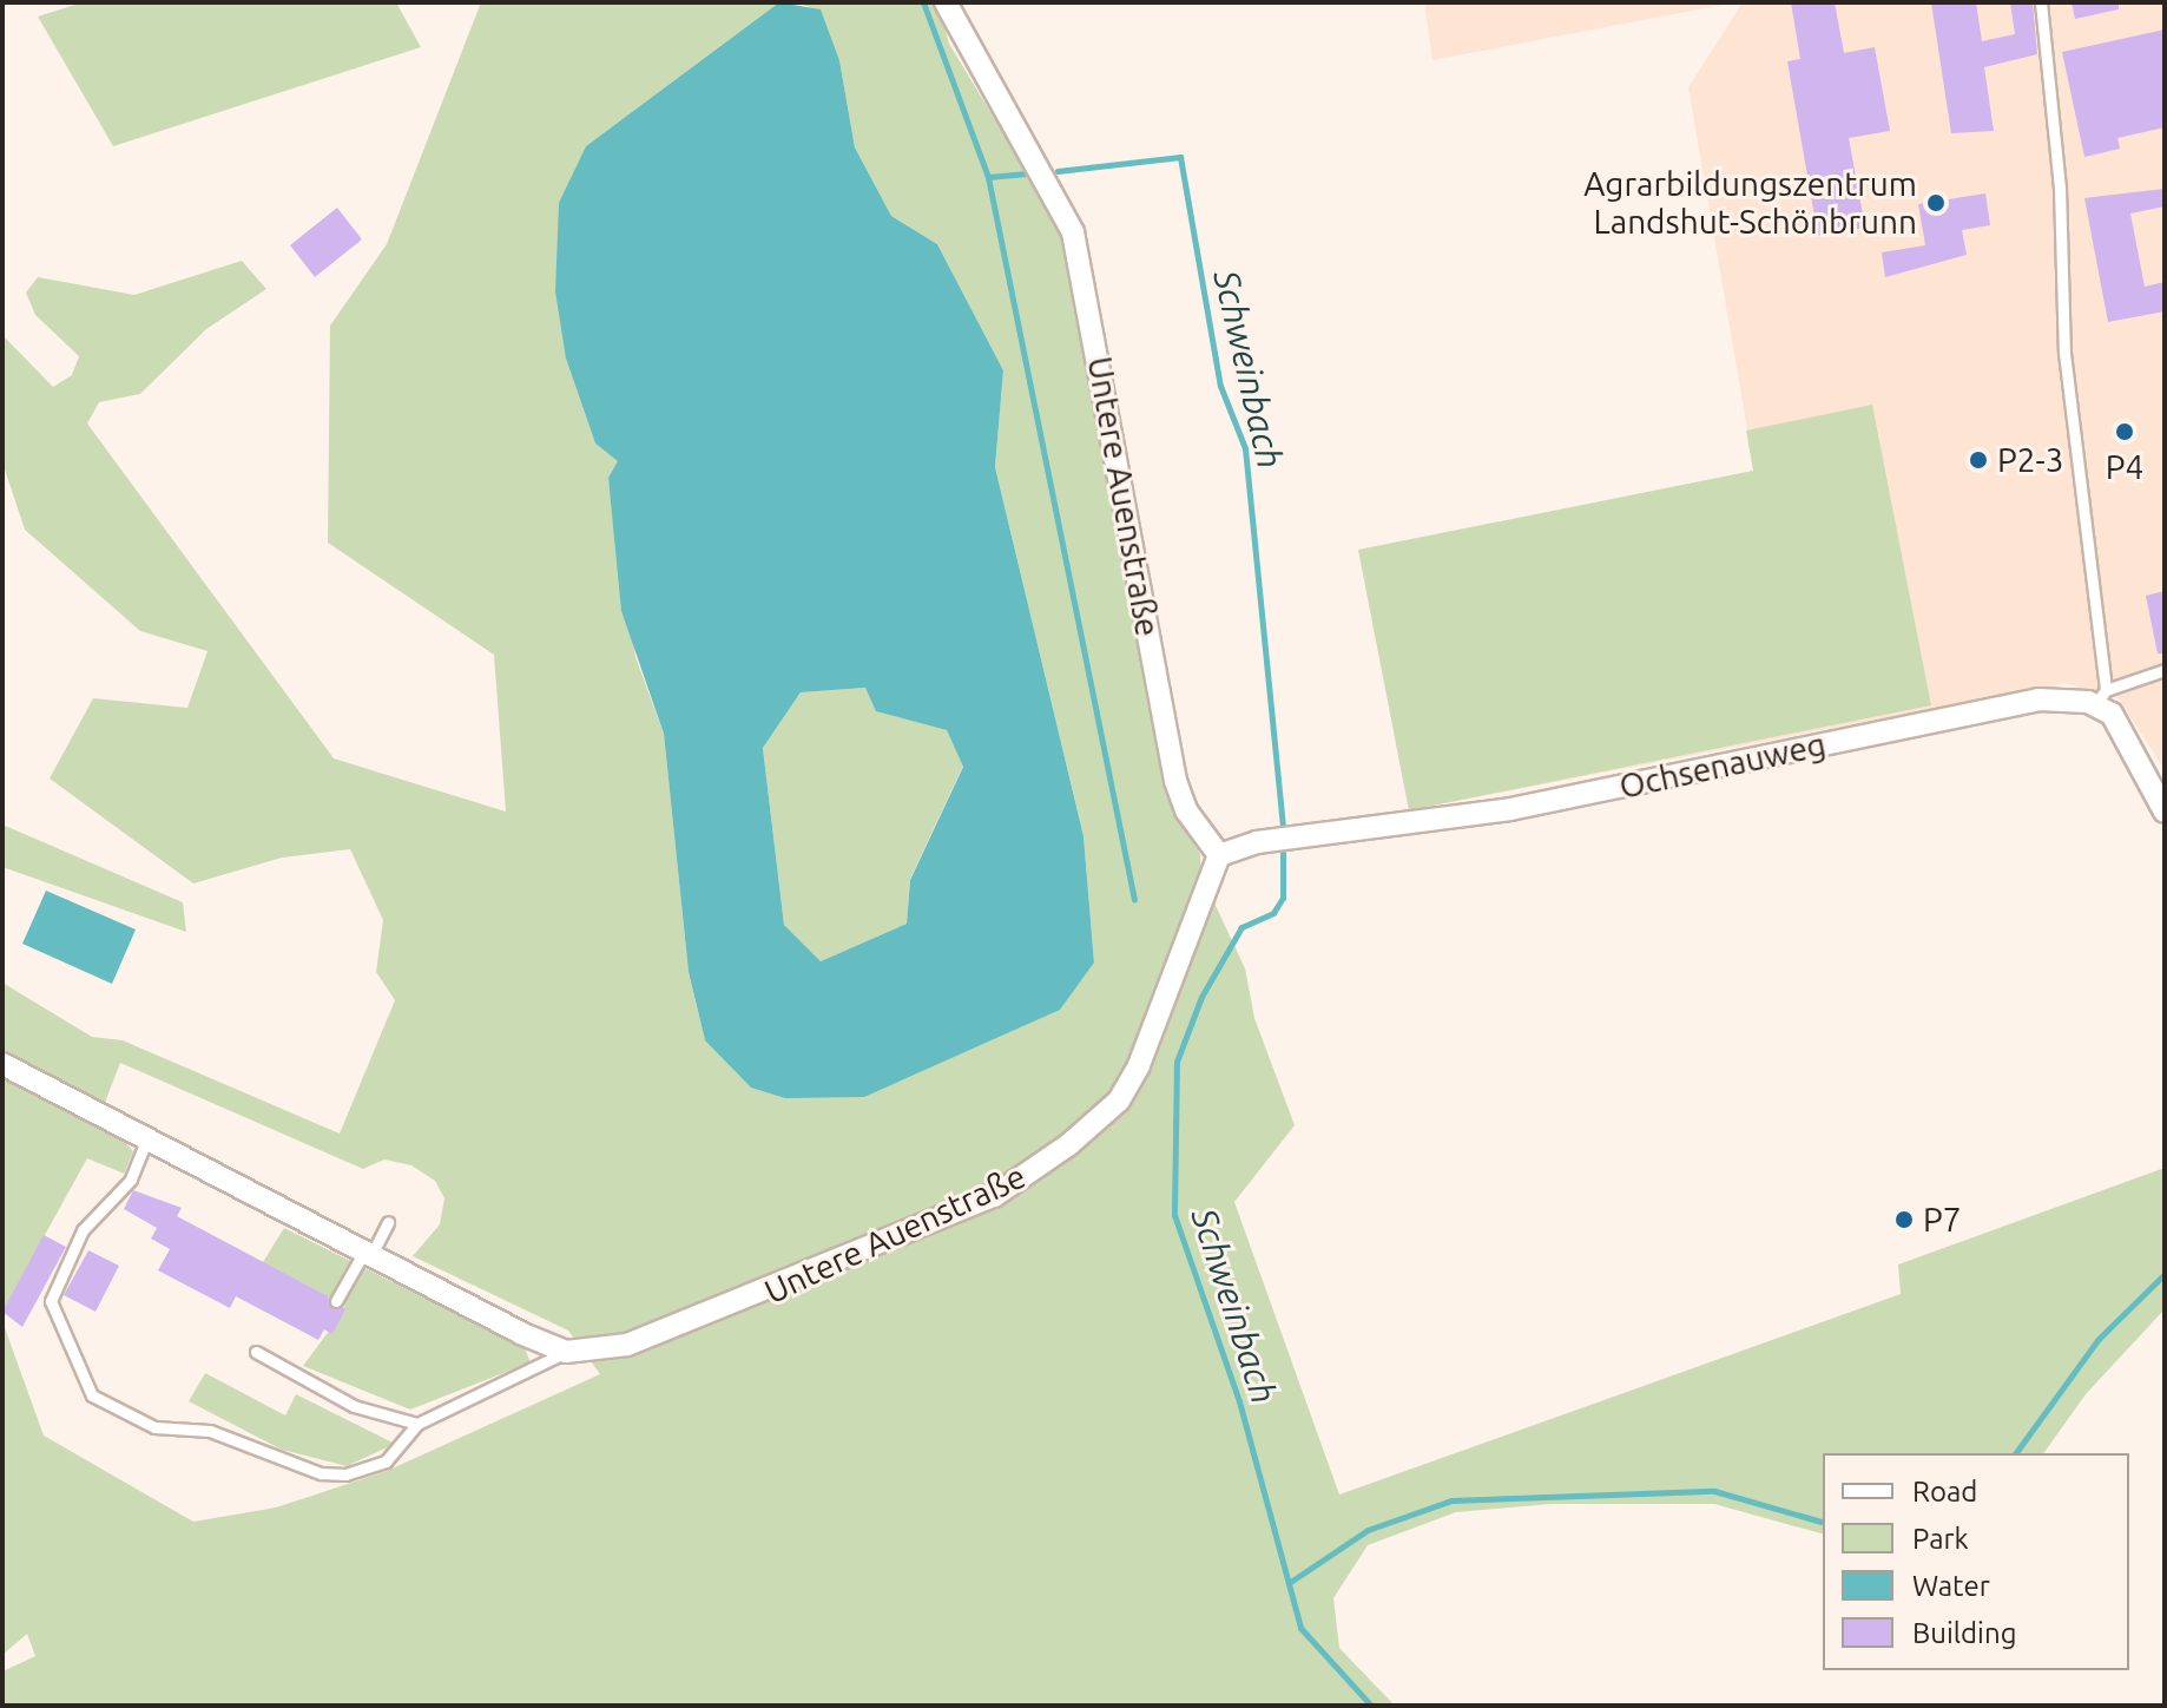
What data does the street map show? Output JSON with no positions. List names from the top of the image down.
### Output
{
  "streets": {
    "street": ["Untere Auenstraße", "Ochsenauweg"]
  },
  "crossings": [
    ["Untere Auenstraße", "Ochsenauweg"]
  ],
  "water": ["Schweinbach"],
  "places": [
    "Agrarbildungszentrum Landshut-Schönbrunn",
    "P4",
    "P2-3",
    "P7"
  ],
  "legend": [
    "Road",
    "Park",
    "Water",
    "Building"
  ]
}
